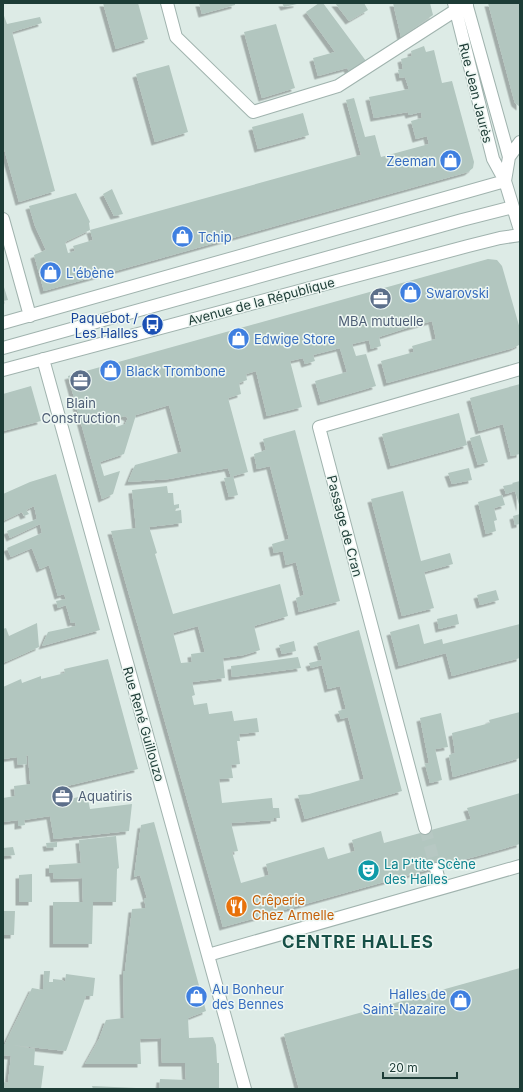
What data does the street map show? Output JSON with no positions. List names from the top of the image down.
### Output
{
  "streets": {
    "street": [
      "Rue Jean Jaurès",
      "Avenue de la République",
      "Passage de Cran",
      "Rue René Guillouzo"
    ]
  },
  "crossings": [
    ["Rue Jean Jaurès", "Avenue de la République"],
    ["Avenue de la République", "Rue René Guillouzo"]
  ],
  "districts": ["CENTRE HALLES"],
  "places": {
    "shop": [
      "Zeeman",
      "Tchip",
      "L'ébène",
      "Swarovski",
      "Edwige Store",
      "Black Trombone",
      "Au Bonheur des Bennes",
      "Halles de Saint-Nazaire"
    ],
    "office": ["MBA mutuelle", "Blain Construction", "Aquatiris"],
    "bus stop": ["Paquebot / Les Halles"],
    "theatre": ["La P'tite Scène des Halles"],
    "restaurant": ["Crêperie Chez Armelle"]
  },
  "scale_bar": "20 m"
}
